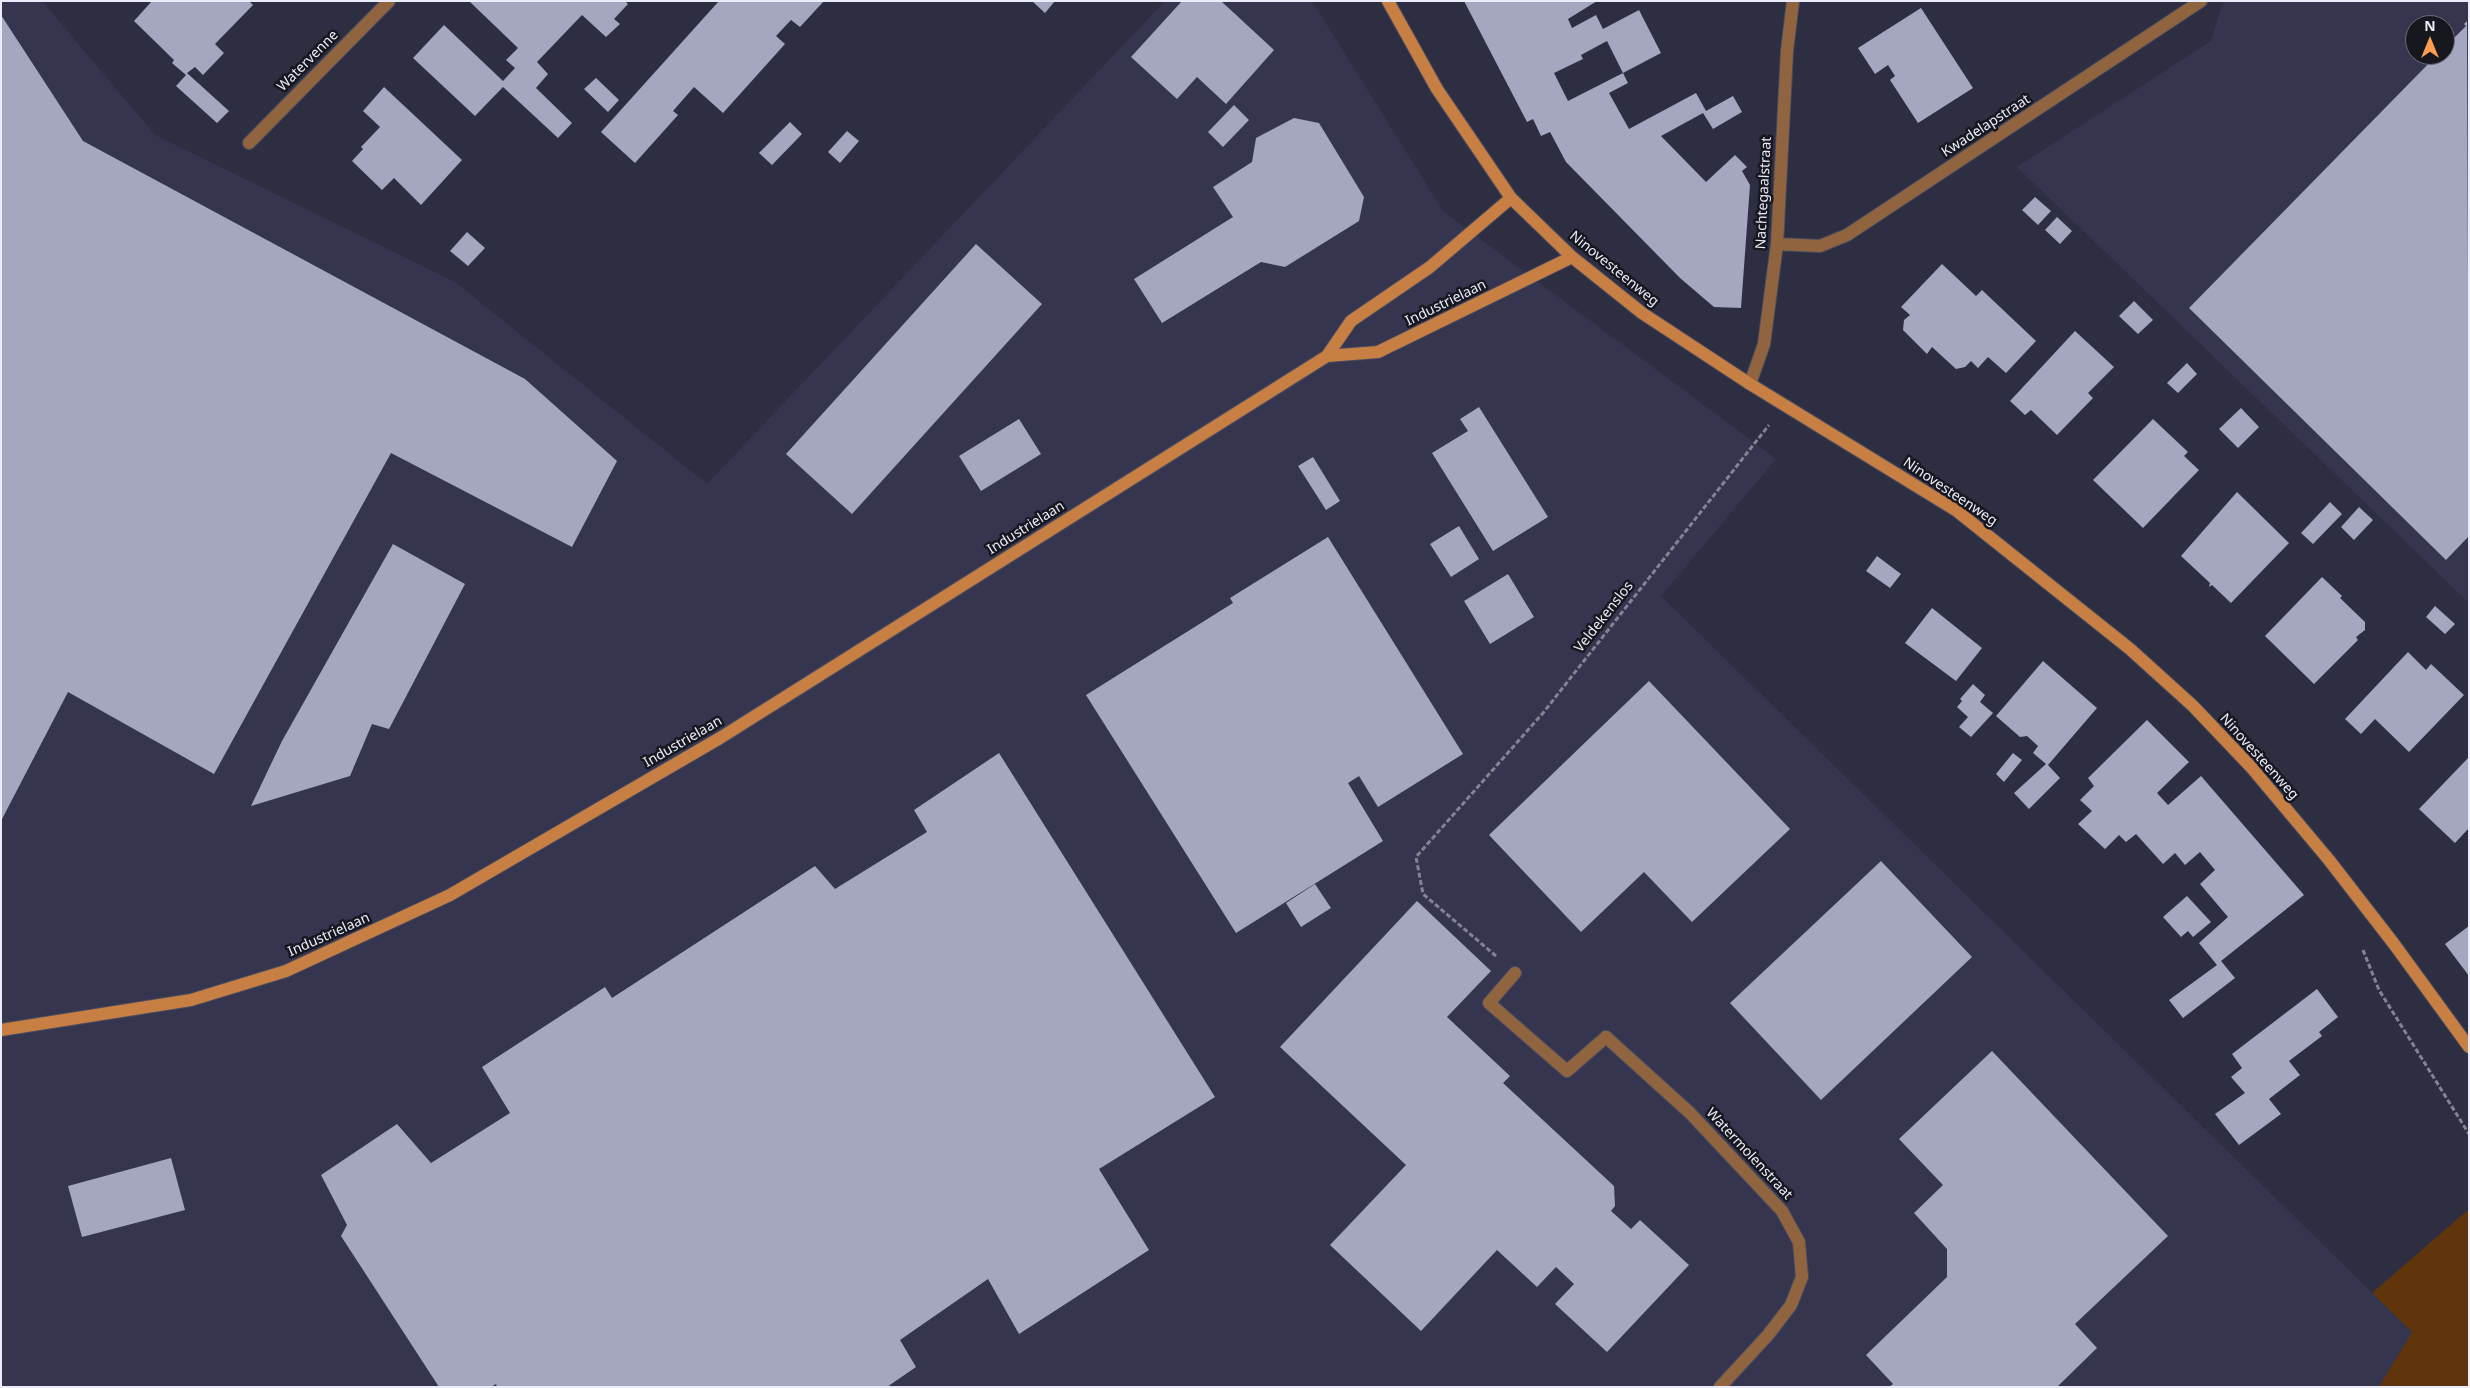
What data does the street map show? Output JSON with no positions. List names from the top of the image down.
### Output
{
  "streets": {
    "street": [
      "Watervenne",
      "Kwadelapstraat",
      "Nachtegaalstraat",
      "Ninovesteenweg",
      "Industrielaan",
      "Watermolenstraat"
    ],
    "path": ["Veldekenslos"]
  },
  "crossings": [
    ["Kwadelapstraat", "Nachtegaalstraat"],
    ["Nachtegaalstraat", "Ninovesteenweg"],
    ["Ninovesteenweg", "Industrielaan"],
    ["Ninovesteenweg", "Veldekenslos"],
    ["Veldekenslos", "Watermolenstraat"]
  ],
  "north": "top"
}
